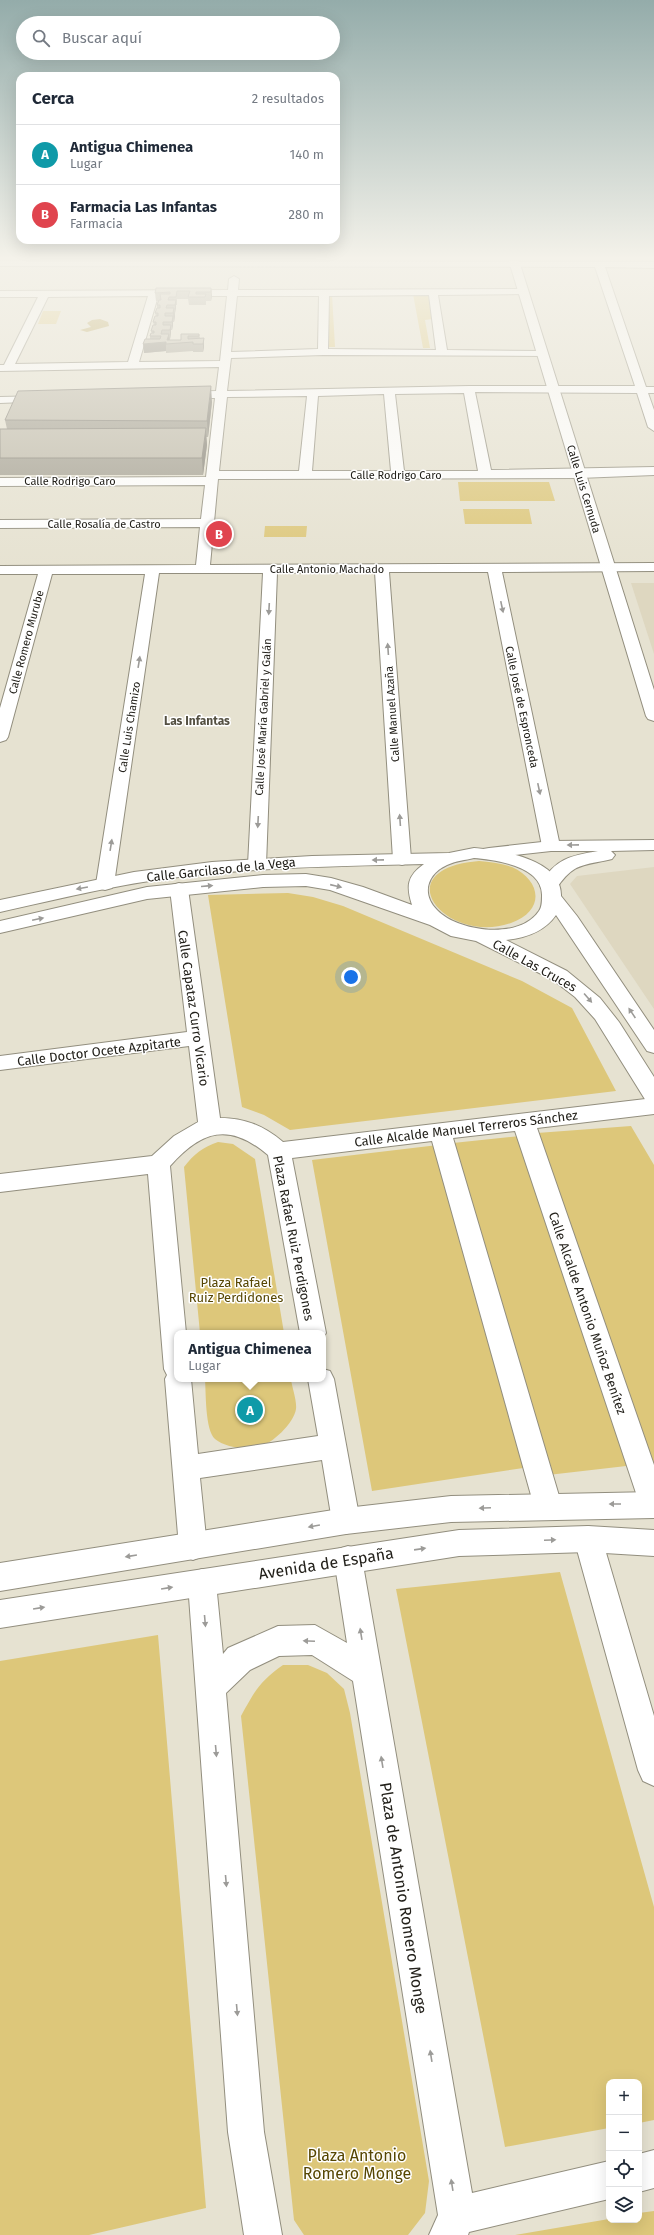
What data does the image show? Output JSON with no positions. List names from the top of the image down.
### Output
{
  "streets": {
    "street": [
      "Calle Rodrigo Caro",
      "Calle Luis Cernuda",
      "Calle Rosalía de Castro",
      "Calle Antonio Machado",
      "Calle Romero Murube",
      "Calle José de Espronceda",
      "Calle Manuel Azaña",
      "Calle José María Gabriel y Galán",
      "Calle Luis Chamizo",
      "Calle Garcilaso de la Vega",
      "Calle Las Cruces",
      "Calle Capataz Curro Vicario",
      "Calle Doctor Ocete Azpitarte",
      "Calle Alcalde Manuel Terreros Sánchez",
      "Plaza Rafael Ruiz Perdigones",
      "Calle Alcalde Antonio Muñoz Benítez",
      "Avenida de España",
      "Plaza de Antonio Romero Monge"
    ]
  },
  "crossings": [
    ["Calle Rodrigo Caro", "Calle Luis Cernuda"],
    ["Calle Luis Cernuda", "Calle Antonio Machado"],
    ["Calle Antonio Machado", "Calle Romero Murube"],
    ["Calle Antonio Machado", "Calle José de Espronceda"],
    ["Calle Antonio Machado", "Calle Manuel Azaña"],
    ["Calle Antonio Machado", "Calle José María Gabriel y Galán"],
    ["Calle Antonio Machado", "Calle Luis Chamizo"],
    ["Calle Manuel Azaña", "Calle Garcilaso de la Vega"],
    ["Calle José María Gabriel y Galán", "Calle Garcilaso de la Vega"],
    ["Calle Luis Chamizo", "Calle Garcilaso de la Vega"],
    ["Calle Garcilaso de la Vega", "Calle Las Cruces"],
    ["Calle Garcilaso de la Vega", "Calle Capataz Curro Vicario"],
    ["Calle Capataz Curro Vicario", "Calle Doctor Ocete Azpitarte"],
    ["Calle Capataz Curro Vicario", "Plaza Rafael Ruiz Perdigones"],
    ["Calle Alcalde Manuel Terreros Sánchez", "Plaza Rafael Ruiz Perdigones"],
    ["Calle Alcalde Manuel Terreros Sánchez", "Calle Alcalde Antonio Muñoz Benítez"],
    ["Avenida de España", "Plaza de Antonio Romero Monge"]
  ],
  "one_way": [
    "Calle José de Espronceda",
    "Calle Manuel Azaña",
    "Calle José María Gabriel y Galán",
    "Calle Luis Chamizo"
  ],
  "districts": ["Las Infantas"],
  "parks": ["Plaza Rafael Ruiz Perdidones", "Plaza Antonio Romero Monge"],
  "page": {
    "search": "Buscar aquí",
    "heading": ["Cerca", "2 resultados"],
    "list": [
      {
        "mark": "A",
        "name": "Antigua Chimenea",
        "note": "Lugar",
        "value": "140 m"
      },
      {
        "mark": "B",
        "name": "Farmacia Las Infantas",
        "note": "Farmacia",
        "value": "280 m"
      }
    ],
    "pins": ["B", "A"],
    "popup": ["Antigua Chimenea", "Lugar"],
    "map_buttons": ["+", "−"]
  }
}
